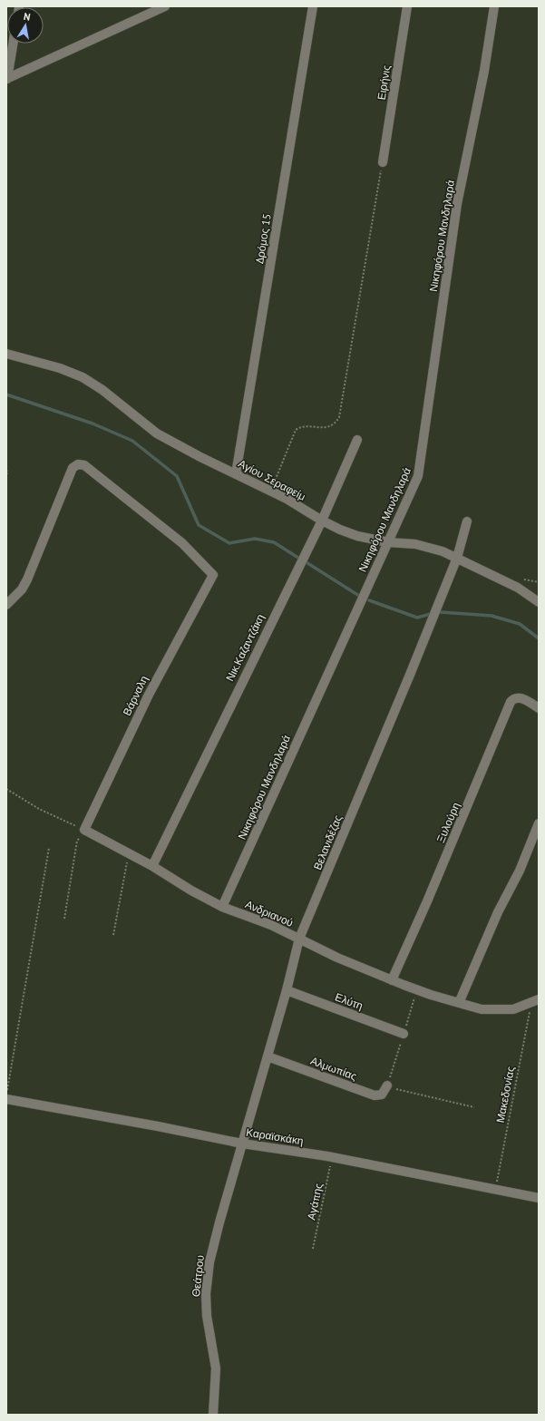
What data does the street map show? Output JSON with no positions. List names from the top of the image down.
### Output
{
  "streets": {
    "street": [
      "Ειρήνις",
      "Νικηφόρου Μανδηλαρά",
      "Δρόμος 15",
      "Αγίου Σεραφείμ",
      "Νικ.Καζαντζάκη",
      "Βάρναλη",
      "Ξυλούρη",
      "Βελανιδέζας",
      "Ανδριανού",
      "Ελύτη",
      "Αλμωπίας",
      "Καραϊσκάκη",
      "Θεάτρου"
    ],
    "path": ["Μακεδονίας", "Αγάπης"]
  },
  "crossings": [
    ["Νικηφόρου Μανδηλαρά", "Αγίου Σεραφείμ"],
    ["Νικηφόρου Μανδηλαρά", "Ανδριανού"],
    ["Δρόμος 15", "Αγίου Σεραφείμ"],
    ["Αγίου Σεραφείμ", "Νικ.Καζαντζάκη"],
    ["Αγίου Σεραφείμ", "Βελανιδέζας"],
    ["Νικ.Καζαντζάκη", "Ανδριανού"],
    ["Βάρναλη", "Ανδριανού"],
    ["Ξυλούρη", "Ανδριανού"],
    ["Βελανιδέζας", "Ανδριανού"],
    ["Βελανιδέζας", "Ελύτη"],
    ["Βελανιδέζας", "Αλμωπίας"],
    ["Βελανιδέζας", "Καραϊσκάκη"],
    ["Βελανιδέζας", "Θεάτρου"],
    ["Ανδριανού", "Μακεδονίας"],
    ["Μακεδονίας", "Καραϊσκάκη"],
    ["Καραϊσκάκη", "Αγάπης"],
    ["Καραϊσκάκη", "Θεάτρου"]
  ],
  "north": "top"
}
